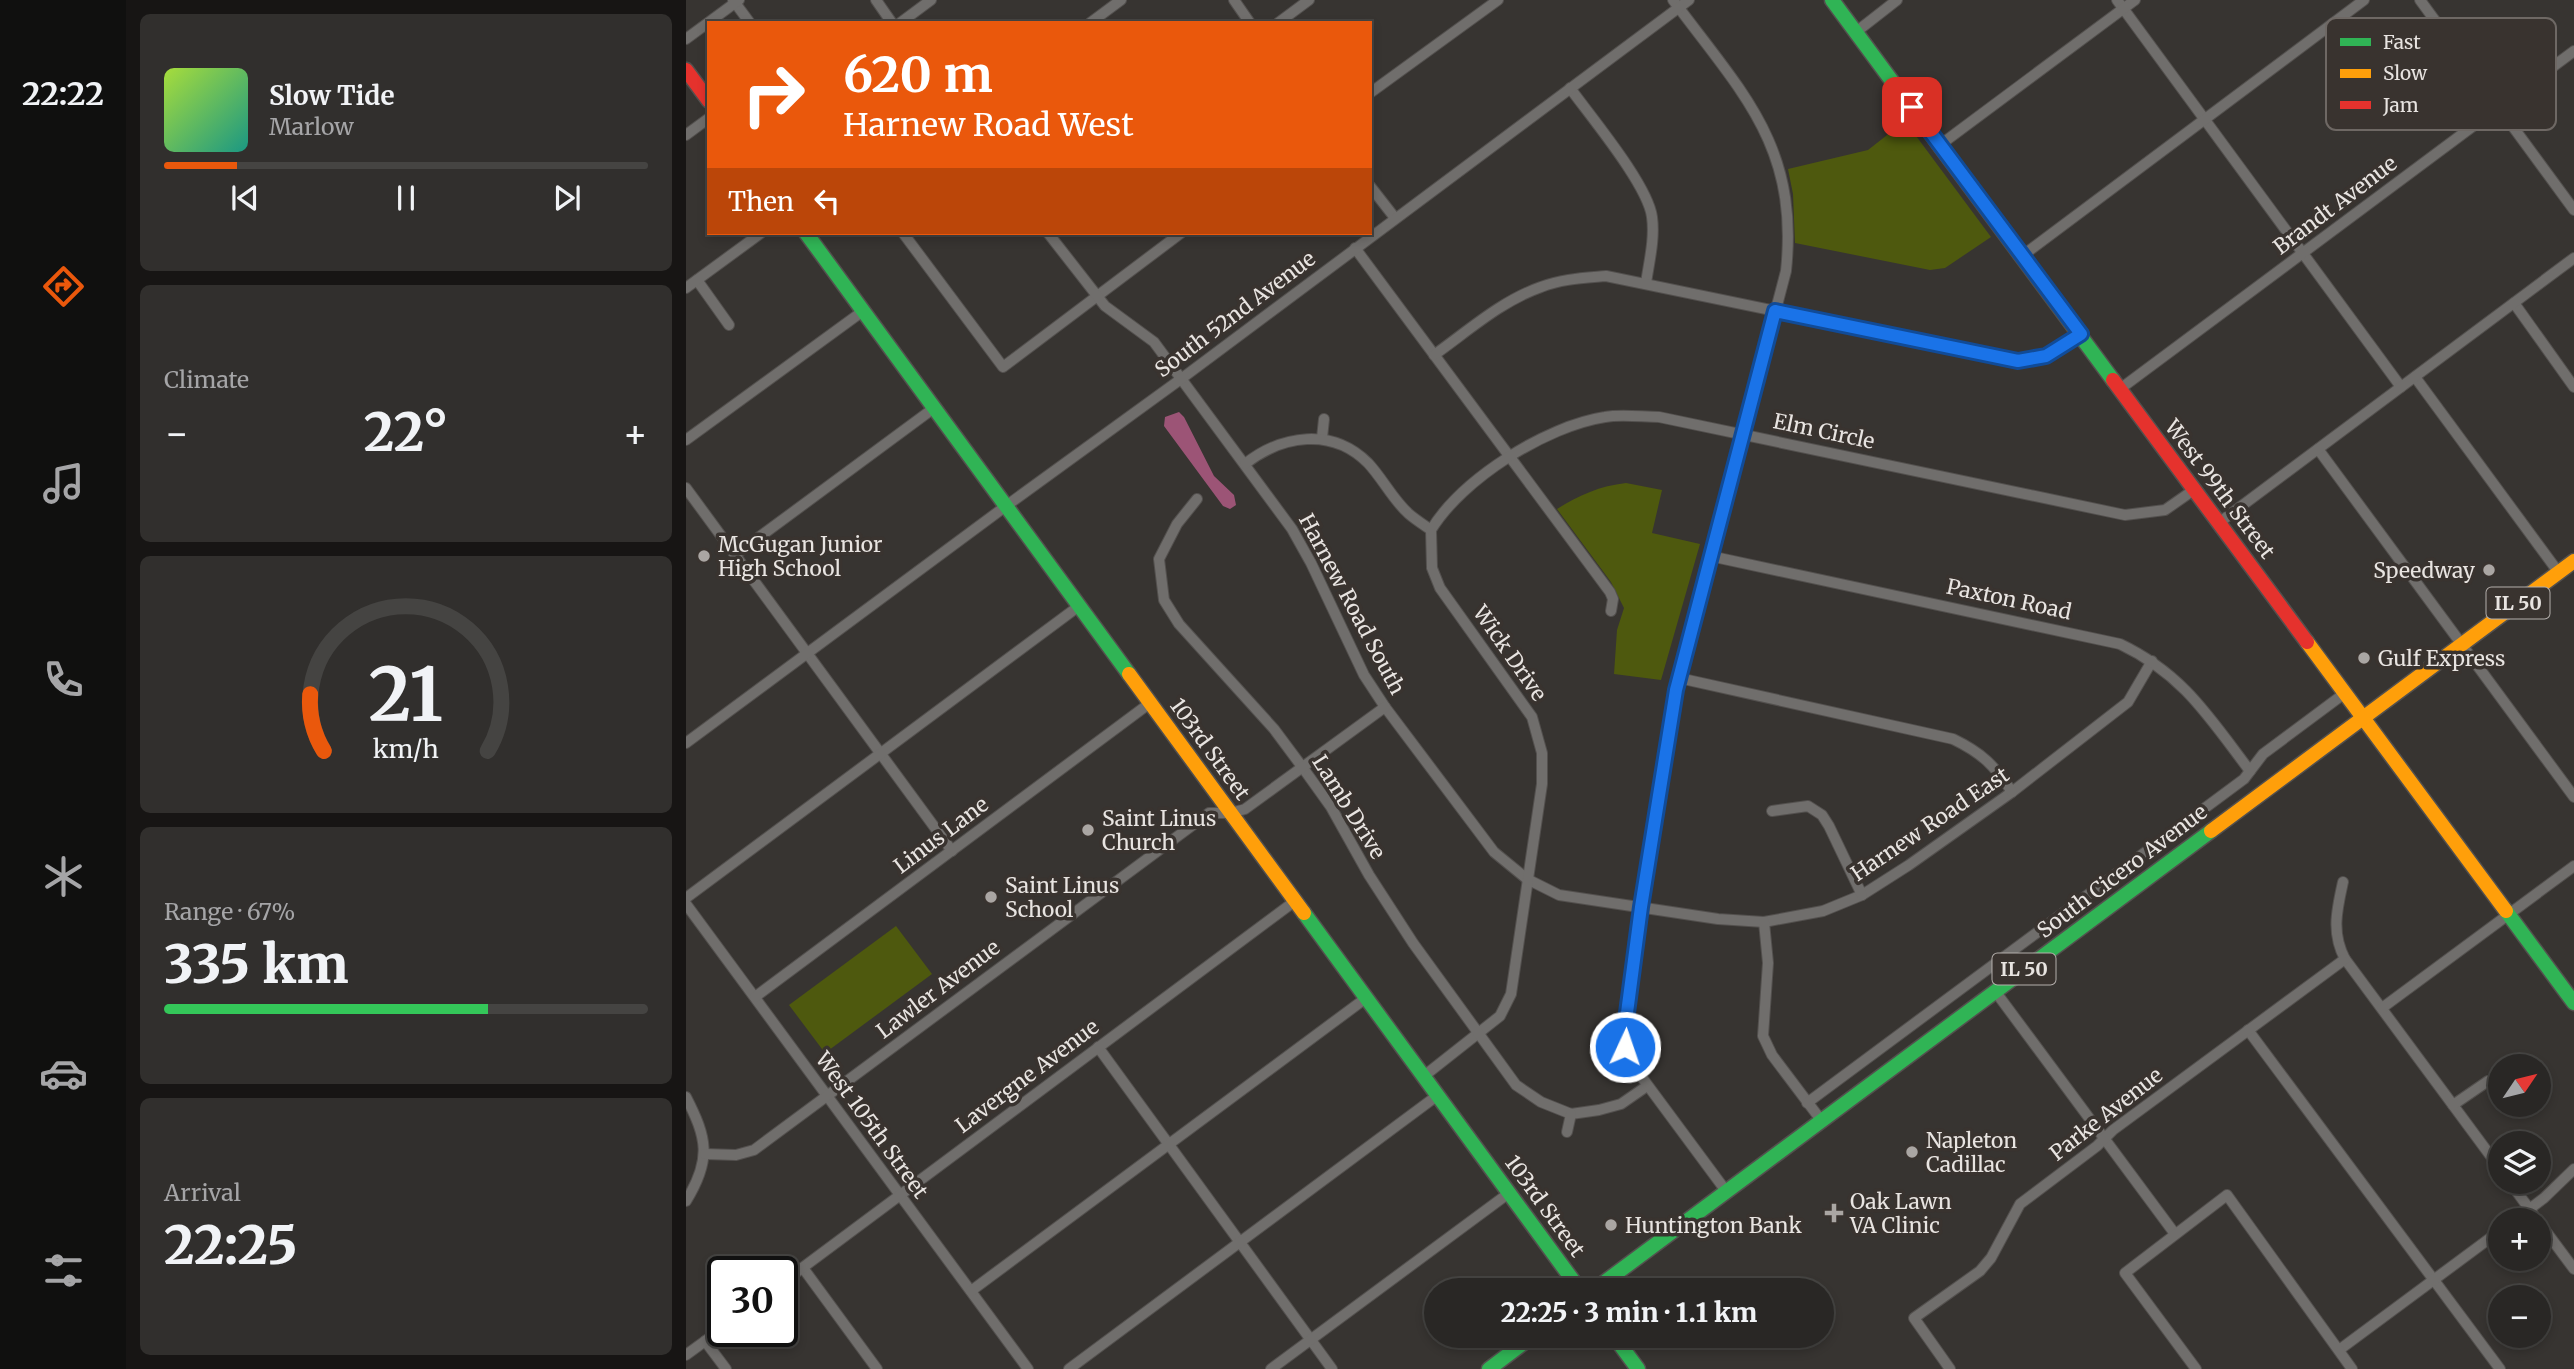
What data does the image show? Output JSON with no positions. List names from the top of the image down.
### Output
{
  "streets": {
    "main road": [
      "West 99th Street",
      "IL 50",
      "103rd Street",
      "South Cicero Avenue"
    ],
    "street": [
      "Brandt Avenue",
      "South 52nd Avenue",
      "Elm Circle",
      "Paxton Road",
      "Harnew Road South",
      "Wick Drive",
      "Lamb Drive",
      "Harnew Road East",
      "Linus Lane",
      "Lawler Avenue",
      "Lavergne Avenue",
      "Parke Avenue",
      "West 105th Street"
    ]
  },
  "crossings": [
    ["Brandt Avenue", "West 99th Street"],
    ["South 52nd Avenue", "Harnew Road South"],
    ["South 52nd Avenue", "103rd Street"],
    ["Elm Circle", "West 99th Street"],
    ["Elm Circle", "Wick Drive"],
    ["West 99th Street", "South Cicero Avenue"],
    ["Paxton Road", "Harnew Road East"],
    ["Paxton Road", "South Cicero Avenue"],
    ["Harnew Road South", "Wick Drive"],
    ["Harnew Road South", "Harnew Road East"],
    ["Harnew Road South", "Lawler Avenue"],
    ["Wick Drive", "103rd Street"],
    ["Wick Drive", "Lamb Drive"],
    ["103rd Street", "Linus Lane"],
    ["103rd Street", "Lawler Avenue"],
    ["103rd Street", "Lavergne Avenue"],
    ["Lamb Drive", "Lawler Avenue"],
    ["Linus Lane", "West 105th Street"],
    ["Lawler Avenue", "West 105th Street"],
    ["Lavergne Avenue", "West 105th Street"]
  ],
  "places": {
    "other": [
      "McGugan Junior High School",
      "Speedway",
      "Gulf Express",
      "Saint Linus Church",
      "Saint Linus School",
      "Napleton Cadillac",
      "Huntington Bank"
    ],
    "health": ["Oak Lawn VA Clinic"]
  },
  "legend": ["Fast", "Slow", "Jam"],
  "north": "top right",
  "page": {
    "tabs": "22:22",
    "turn": ["620 m", "Harnew Road West"],
    "song": ["Slow Tide", "Marlow"],
    "then": "Then",
    "tile": [
      "Climate",
      ["Range · 67%", "335 km"],
      ["Arrival", "22:25"]
    ],
    "heat": ["−", "22°", "+"],
    "map_buttons": ["+", "−"],
    "limit": "30",
    "trip": "22:25 · 3 min · 1.1 km",
    "gauge": ["21", "km/h"]
  }
}
